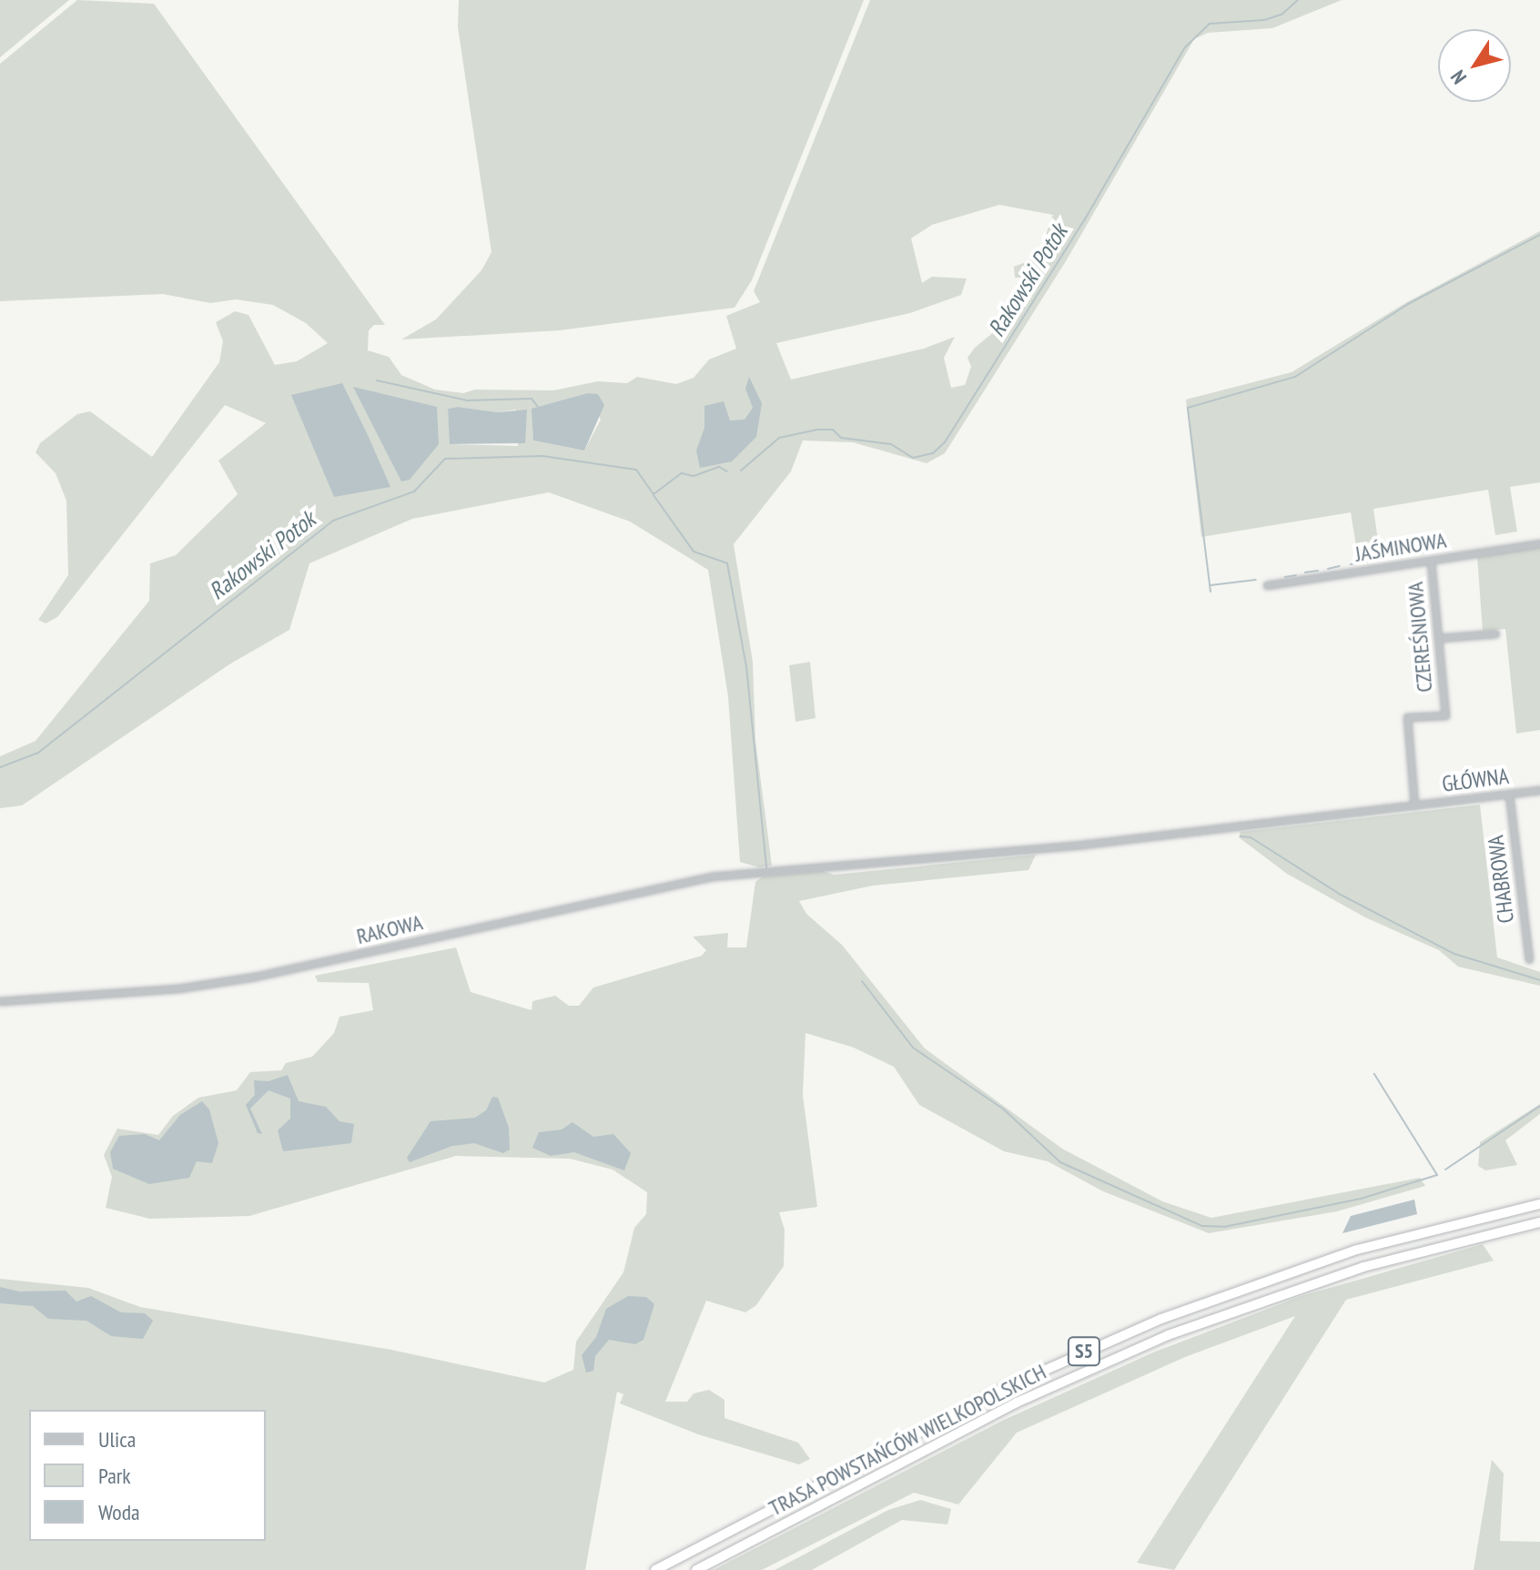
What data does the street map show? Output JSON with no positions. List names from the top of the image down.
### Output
{
  "streets": {
    "highway": ["S5", "TRASA POWSTAŃCÓW WIELKOPOLSKICH"],
    "street": [
      "JAŚMINOWA",
      "CZEREŚNIOWA",
      "GŁÓWNA",
      "CHABROWA",
      "RAKOWA"
    ]
  },
  "crossings": [
    ["JAŚMINOWA", "CZEREŚNIOWA"],
    ["CZEREŚNIOWA", "GŁÓWNA"],
    ["GŁÓWNA", "CHABROWA"],
    ["GŁÓWNA", "RAKOWA"]
  ],
  "water": ["Rakowski Potok"],
  "legend": ["Ulica", "Park", "Woda"],
  "north": "bottom left"
}
